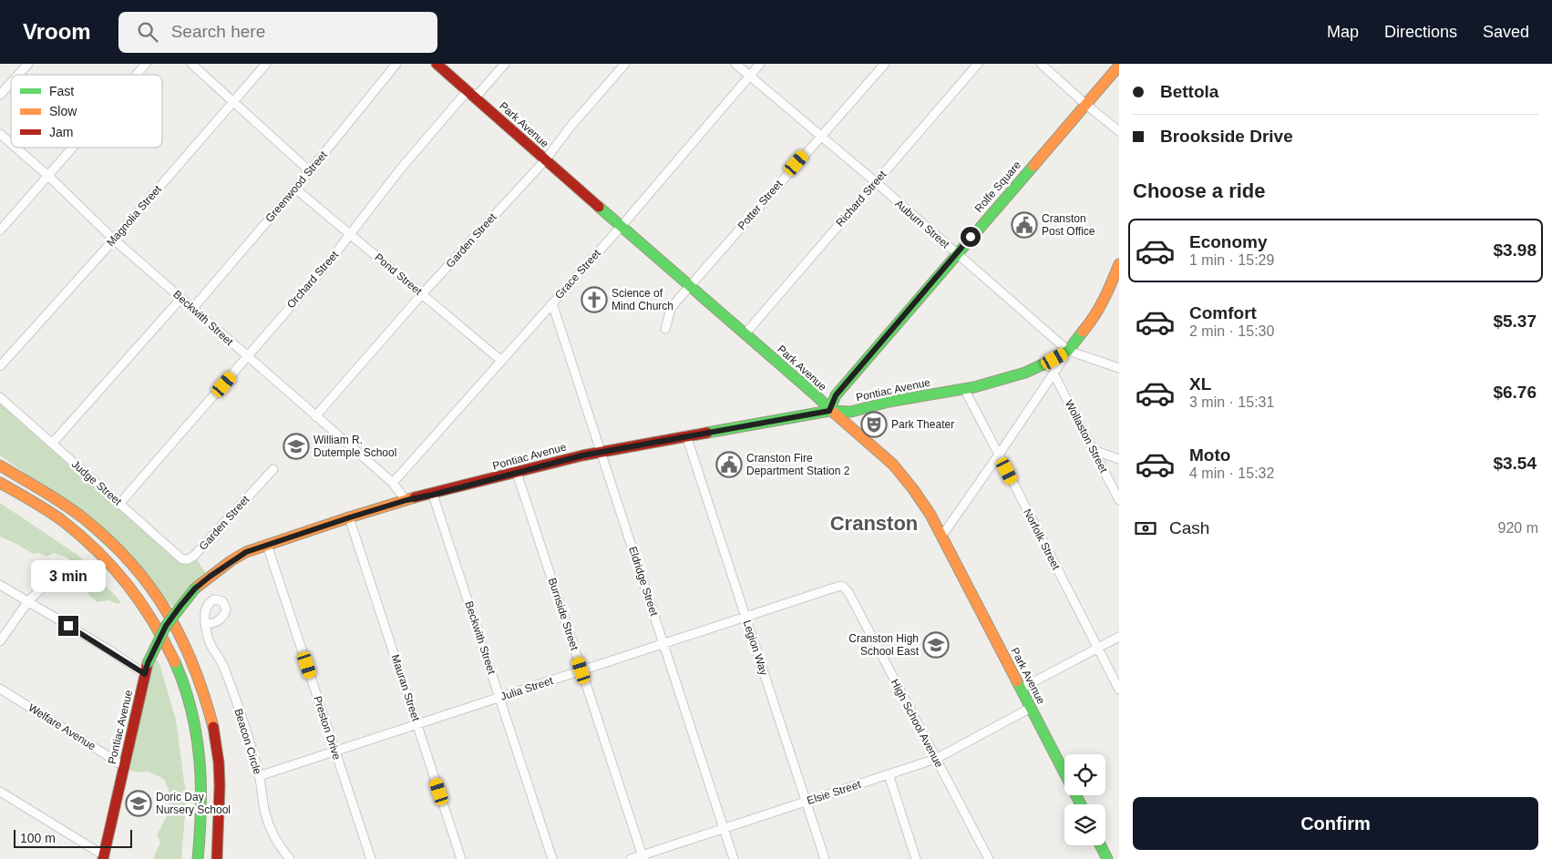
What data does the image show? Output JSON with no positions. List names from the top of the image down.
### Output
{
  "streets": {
    "main road": ["Park Avenue", "Rolfe Square", "Pontiac Avenue"],
    "street": [
      "Greenwood Street",
      "Richard Street",
      "Potter Street",
      "Magnolia Street",
      "Auburn Street",
      "Garden Street",
      "Pond Street",
      "Grace Street",
      "Orchard Street",
      "Beckwith Street",
      "Wollaston Street",
      "Judge Street",
      "Norfolk Street",
      "Eldridge Street",
      "Burnside Street",
      "Legion Way",
      "Mauran Street",
      "Julia Street",
      "High School Avenue",
      "Welfare Avenue",
      "Preston Drive",
      "Beacon Circle",
      "Elsie Street"
    ]
  },
  "crossings": [
    ["Park Avenue", "Rolfe Square"],
    ["Park Avenue", "Richard Street"],
    ["Park Avenue", "Potter Street"],
    ["Park Avenue", "Garden Street"],
    ["Park Avenue", "Grace Street"],
    ["Park Avenue", "Orchard Street"],
    ["Park Avenue", "Pontiac Avenue"],
    ["Park Avenue", "Elsie Street"],
    ["Greenwood Street", "Pond Street"],
    ["Greenwood Street", "Beckwith Street"],
    ["Rolfe Square", "Auburn Street"],
    ["Rolfe Square", "Pontiac Avenue"],
    ["Richard Street", "Auburn Street"],
    ["Potter Street", "Auburn Street"],
    ["Magnolia Street", "Beckwith Street"],
    ["Auburn Street", "Grace Street"],
    ["Auburn Street", "Pontiac Avenue"],
    ["Garden Street", "Pond Street"],
    ["Garden Street", "Beckwith Street"],
    ["Garden Street", "Judge Street"],
    ["Pond Street", "Grace Street"],
    ["Pond Street", "Orchard Street"],
    ["Grace Street", "Beckwith Street"],
    ["Grace Street", "Eldridge Street"],
    ["Orchard Street", "Beckwith Street"],
    ["Orchard Street", "Judge Street"],
    ["Beckwith Street", "Pontiac Avenue"],
    ["Beckwith Street", "Julia Street"],
    ["Pontiac Avenue", "Norfolk Street"],
    ["Pontiac Avenue", "Eldridge Street"],
    ["Pontiac Avenue", "Burnside Street"],
    ["Pontiac Avenue", "Legion Way"],
    ["Pontiac Avenue", "Mauran Street"],
    ["Pontiac Avenue", "Welfare Avenue"],
    ["Pontiac Avenue", "Preston Drive"],
    ["Eldridge Street", "Julia Street"],
    ["Eldridge Street", "Elsie Street"],
    ["Burnside Street", "Julia Street"],
    ["Burnside Street", "Elsie Street"],
    ["Legion Way", "Julia Street"],
    ["Legion Way", "Elsie Street"],
    ["Mauran Street", "Julia Street"],
    ["Julia Street", "High School Avenue"],
    ["Julia Street", "Preston Drive"],
    ["Julia Street", "Beacon Circle"],
    ["High School Avenue", "Elsie Street"]
  ],
  "districts": ["Cranston"],
  "places": {
    "public building": ["Cranston Post Office", "Cranston Fire Department Station 2"],
    "church": ["Science of Mind Church"],
    "theatre": ["Park Theater"],
    "school or university": ["William R. Dutemple School", "Cranston High School East", "Doric Day Nursery School"]
  },
  "legend": ["Fast", "Slow", "Jam"],
  "scale_bar": "100 m",
  "page": {
    "header": "Vroom",
    "search": "Search here",
    "nav": ["Map", "Directions", "Saved"],
    "banner": ["Bettola", "Brookside Drive"],
    "heading": "Choose a ride",
    "list": [
      {
        "name": "Economy",
        "note": "1 min · 15:29",
        "value": "$3.98"
      },
      {
        "name": "Comfort",
        "note": "2 min · 15:30",
        "value": "$5.37"
      },
      {
        "name": "XL",
        "note": "3 min · 15:31",
        "value": "$6.76"
      },
      {
        "name": "Moto",
        "note": "4 min · 15:32",
        "value": "$3.54"
      }
    ],
    "pay": ["Cash", "920 m"],
    "bubble": "3 min",
    "buttons": "Confirm",
    "scale": "100 m"
  }
}
